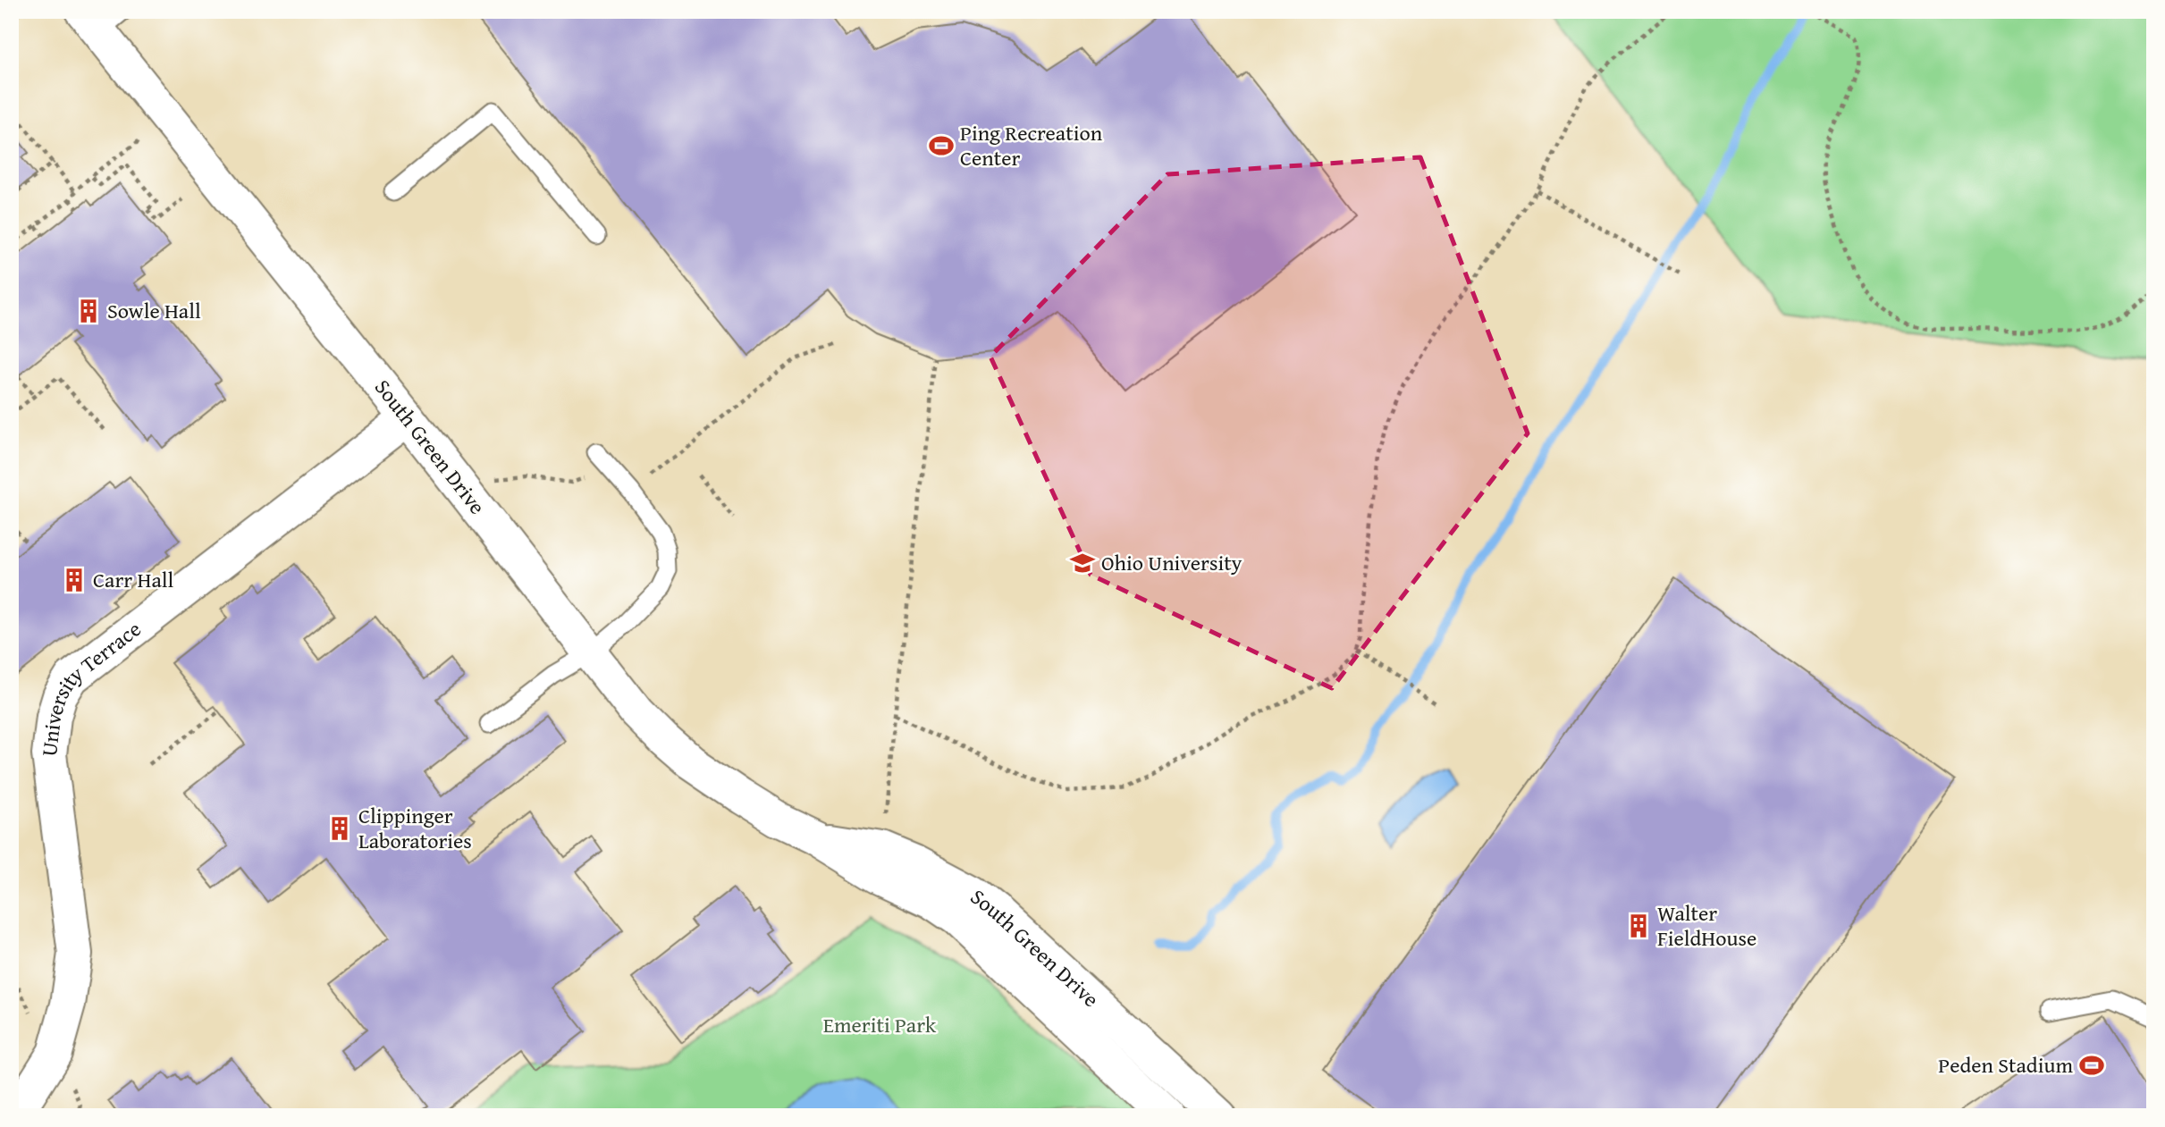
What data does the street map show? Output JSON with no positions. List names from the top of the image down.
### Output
{
  "streets": {
    "street": ["South Green Drive", "University Terrace"]
  },
  "crossings": [
    ["South Green Drive", "University Terrace"]
  ],
  "parks": ["Emeriti Park"],
  "places": {
    "sports": ["Ping Recreation Center", "Peden Stadium"],
    "building": [
      "Sowle Hall",
      "Carr Hall",
      "Clippinger Laboratories",
      "Walter FieldHouse"
    ],
    "school or university": ["Ohio University"]
  }
}
